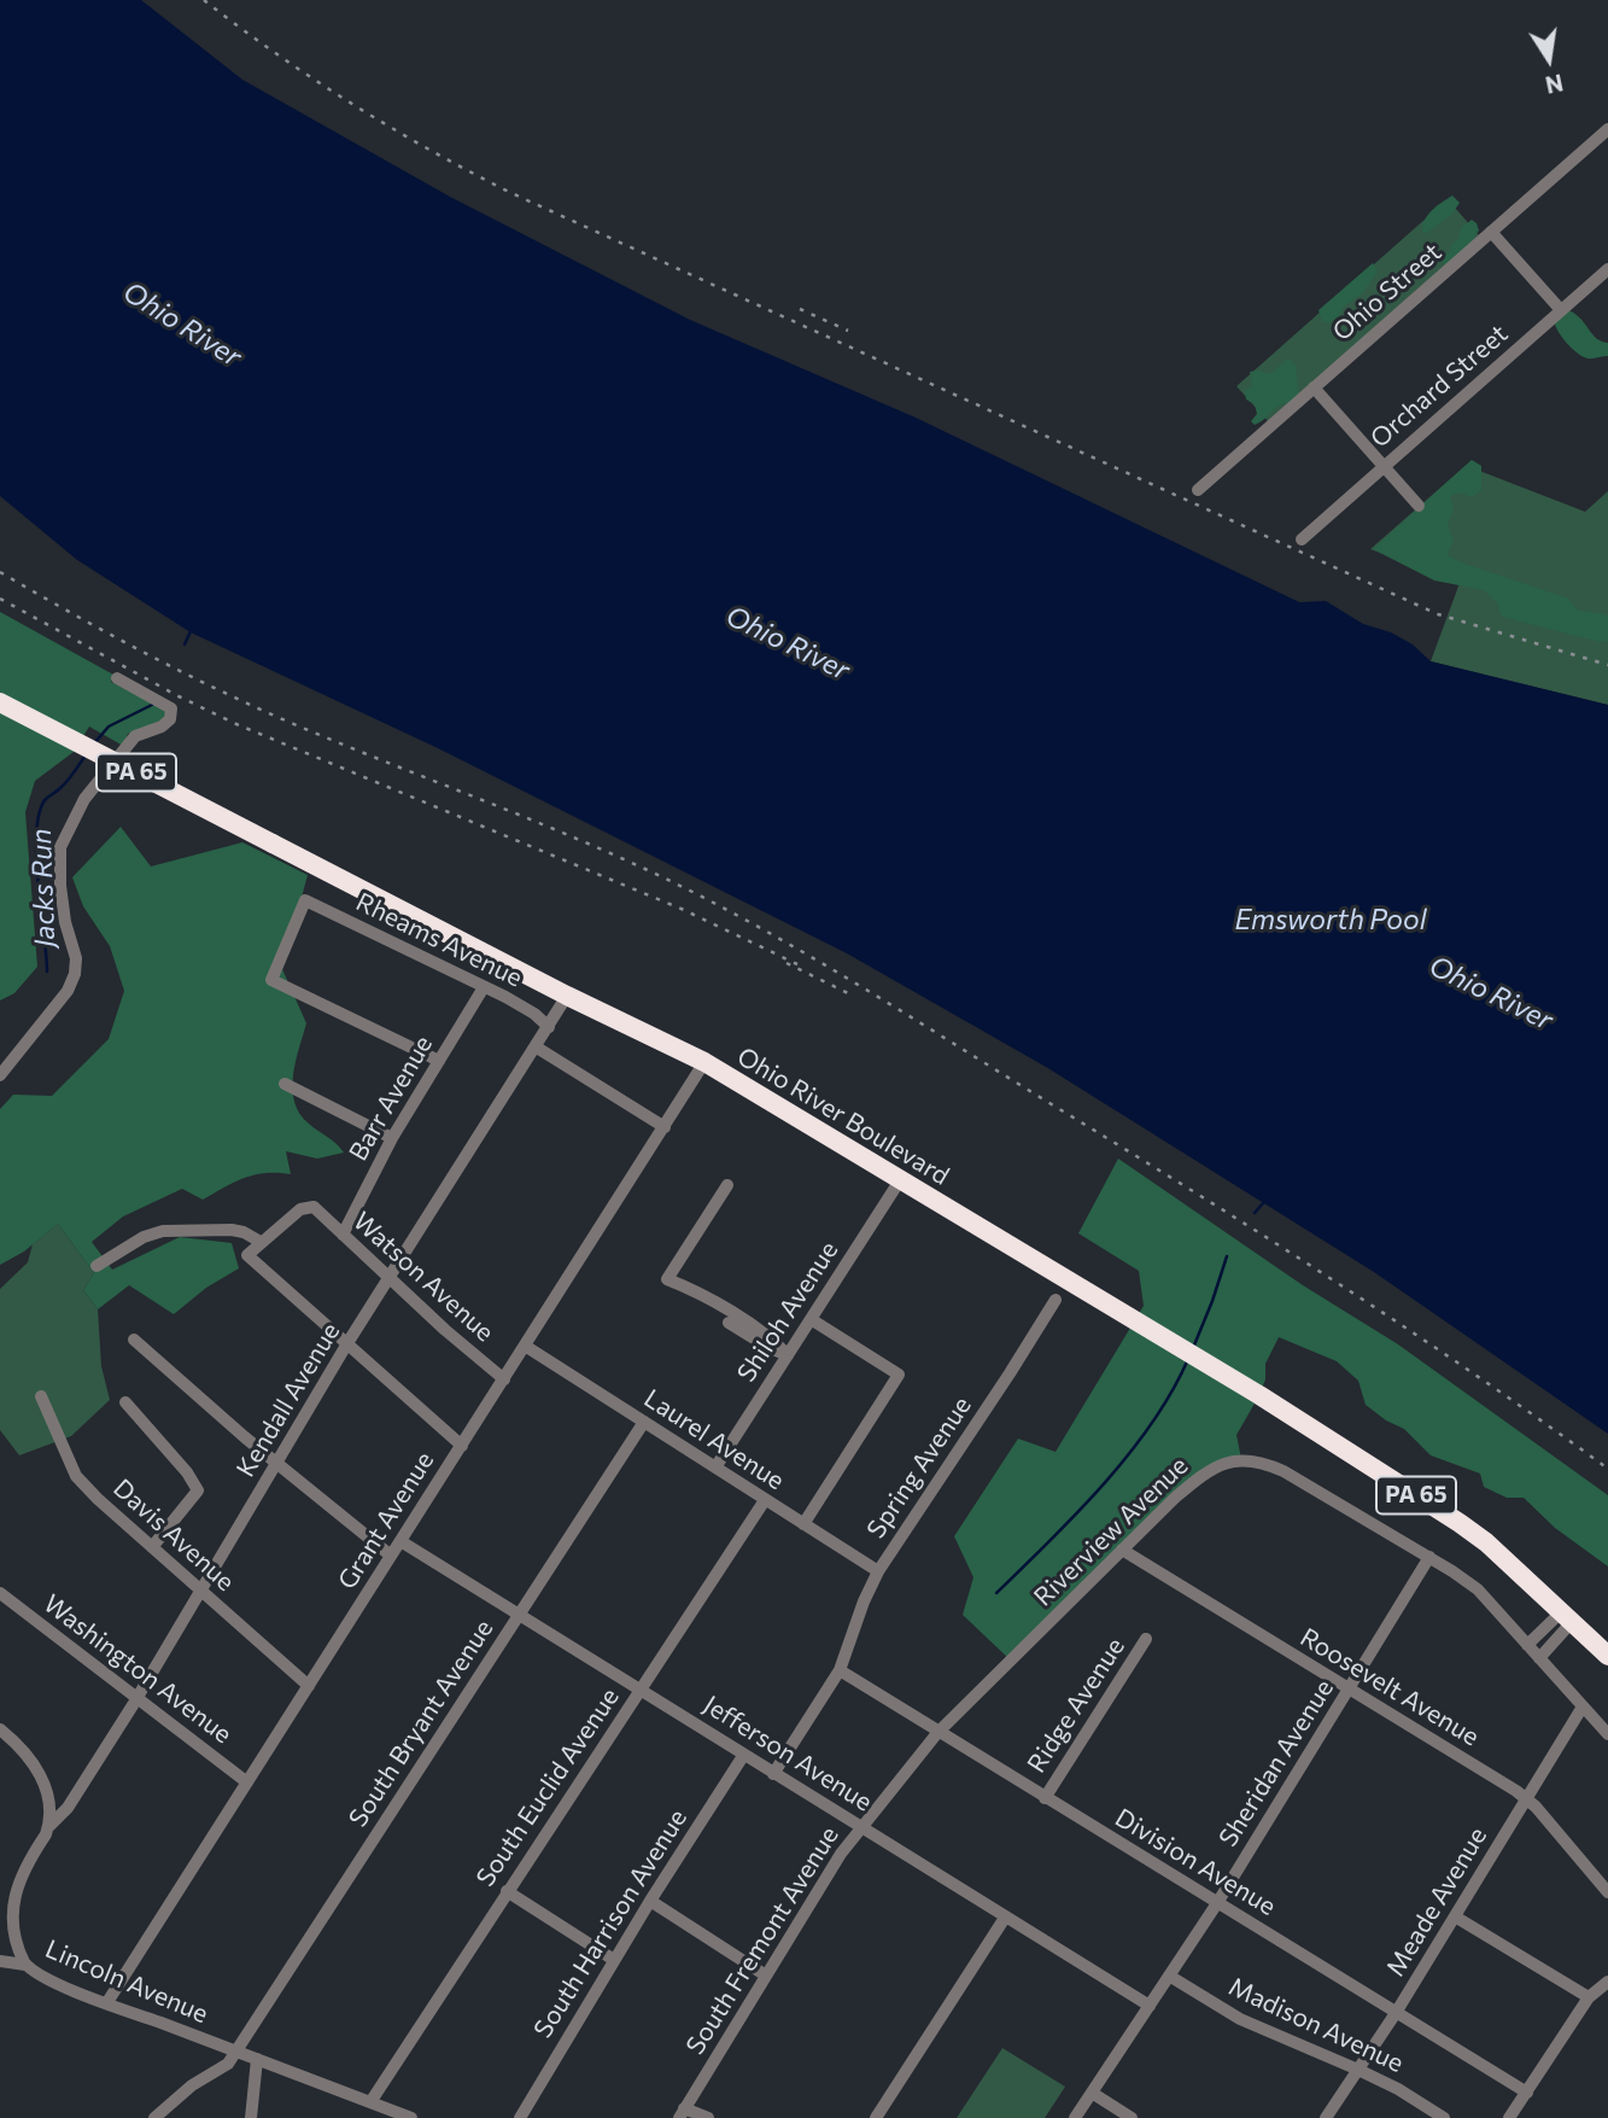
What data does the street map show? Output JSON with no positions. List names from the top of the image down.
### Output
{
  "streets": {
    "highway": ["PA 65", "Ohio River Boulevard"],
    "street": [
      "Ohio Street",
      "Orchard Street",
      "Rheams Avenue",
      "Barr Avenue",
      "Watson Avenue",
      "Shiloh Avenue",
      "Kendall Avenue",
      "Laurel Avenue",
      "Spring Avenue",
      "Grant Avenue",
      "Riverview Avenue",
      "Davis Avenue",
      "Washington Avenue",
      "Roosevelt Avenue",
      "Ridge Avenue",
      "South Bryant Avenue",
      "Jefferson Avenue",
      "Sheridan Avenue",
      "South Euclid Avenue",
      "Division Avenue",
      "Meade Avenue",
      "South Harrison Avenue",
      "South Fremont Avenue",
      "Lincoln Avenue",
      "Madison Avenue"
    ]
  },
  "crossings": [
    ["Rheams Avenue", "Barr Avenue"],
    ["Rheams Avenue", "Kendall Avenue"],
    ["Barr Avenue", "Watson Avenue"],
    ["Ohio River Boulevard", "Shiloh Avenue"],
    ["Ohio River Boulevard", "Kendall Avenue"],
    ["Ohio River Boulevard", "Grant Avenue"],
    ["Watson Avenue", "Kendall Avenue"],
    ["Watson Avenue", "Grant Avenue"],
    ["Shiloh Avenue", "Laurel Avenue"],
    ["Kendall Avenue", "Davis Avenue"],
    ["Kendall Avenue", "Washington Avenue"],
    ["Kendall Avenue", "Lincoln Avenue"],
    ["Laurel Avenue", "Spring Avenue"],
    ["Laurel Avenue", "Grant Avenue"],
    ["Laurel Avenue", "South Bryant Avenue"],
    ["Laurel Avenue", "South Euclid Avenue"],
    ["Spring Avenue", "Division Avenue"],
    ["Grant Avenue", "Davis Avenue"],
    ["Grant Avenue", "Washington Avenue"],
    ["Grant Avenue", "Jefferson Avenue"],
    ["Grant Avenue", "Lincoln Avenue"],
    ["Riverview Avenue", "Roosevelt Avenue"],
    ["Riverview Avenue", "Sheridan Avenue"],
    ["Riverview Avenue", "Meade Avenue"],
    ["Riverview Avenue", "South Fremont Avenue"],
    ["Roosevelt Avenue", "Sheridan Avenue"],
    ["Roosevelt Avenue", "Meade Avenue"],
    ["Ridge Avenue", "Division Avenue"],
    ["South Bryant Avenue", "Jefferson Avenue"],
    ["South Bryant Avenue", "Lincoln Avenue"],
    ["Jefferson Avenue", "Sheridan Avenue"],
    ["Jefferson Avenue", "South Euclid Avenue"],
    ["Jefferson Avenue", "South Harrison Avenue"],
    ["Jefferson Avenue", "South Fremont Avenue"],
    ["Sheridan Avenue", "Division Avenue"],
    ["Sheridan Avenue", "Madison Avenue"],
    ["South Euclid Avenue", "Lincoln Avenue"],
    ["Division Avenue", "Meade Avenue"],
    ["Division Avenue", "South Fremont Avenue"],
    ["Meade Avenue", "Madison Avenue"]
  ],
  "water": ["Ohio River", "Jacks Run", "Emsworth Pool"],
  "north": "bottom"
}
